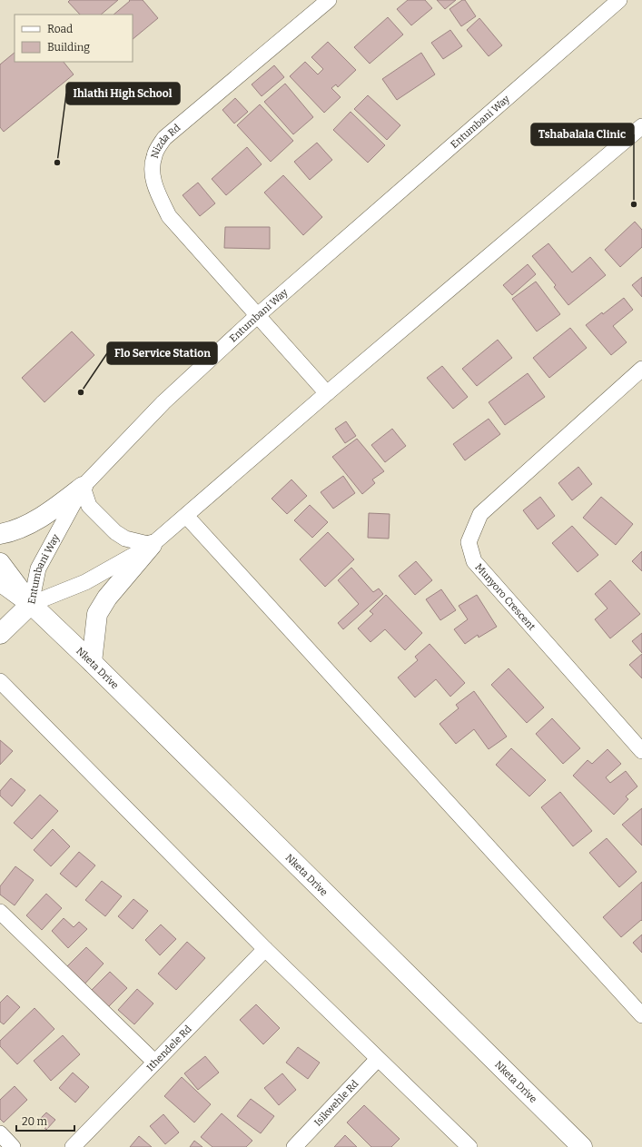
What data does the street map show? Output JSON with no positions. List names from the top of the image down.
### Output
{
  "streets": {
    "street": [
      "Entumbani Way",
      "Nizda Rd",
      "Munyoro Crescent",
      "Nketa Drive",
      "Ithendele Rd",
      "Isikwehle Rd"
    ]
  },
  "crossings": [
    ["Entumbani Way", "Nizda Rd"],
    ["Entumbani Way", "Nketa Drive"]
  ],
  "places": ["Ihlathi High School", "Tshabalala Clinic", "Flo Service Station"],
  "legend": ["Road", "Building"],
  "scale_bar": "20 m"
}
